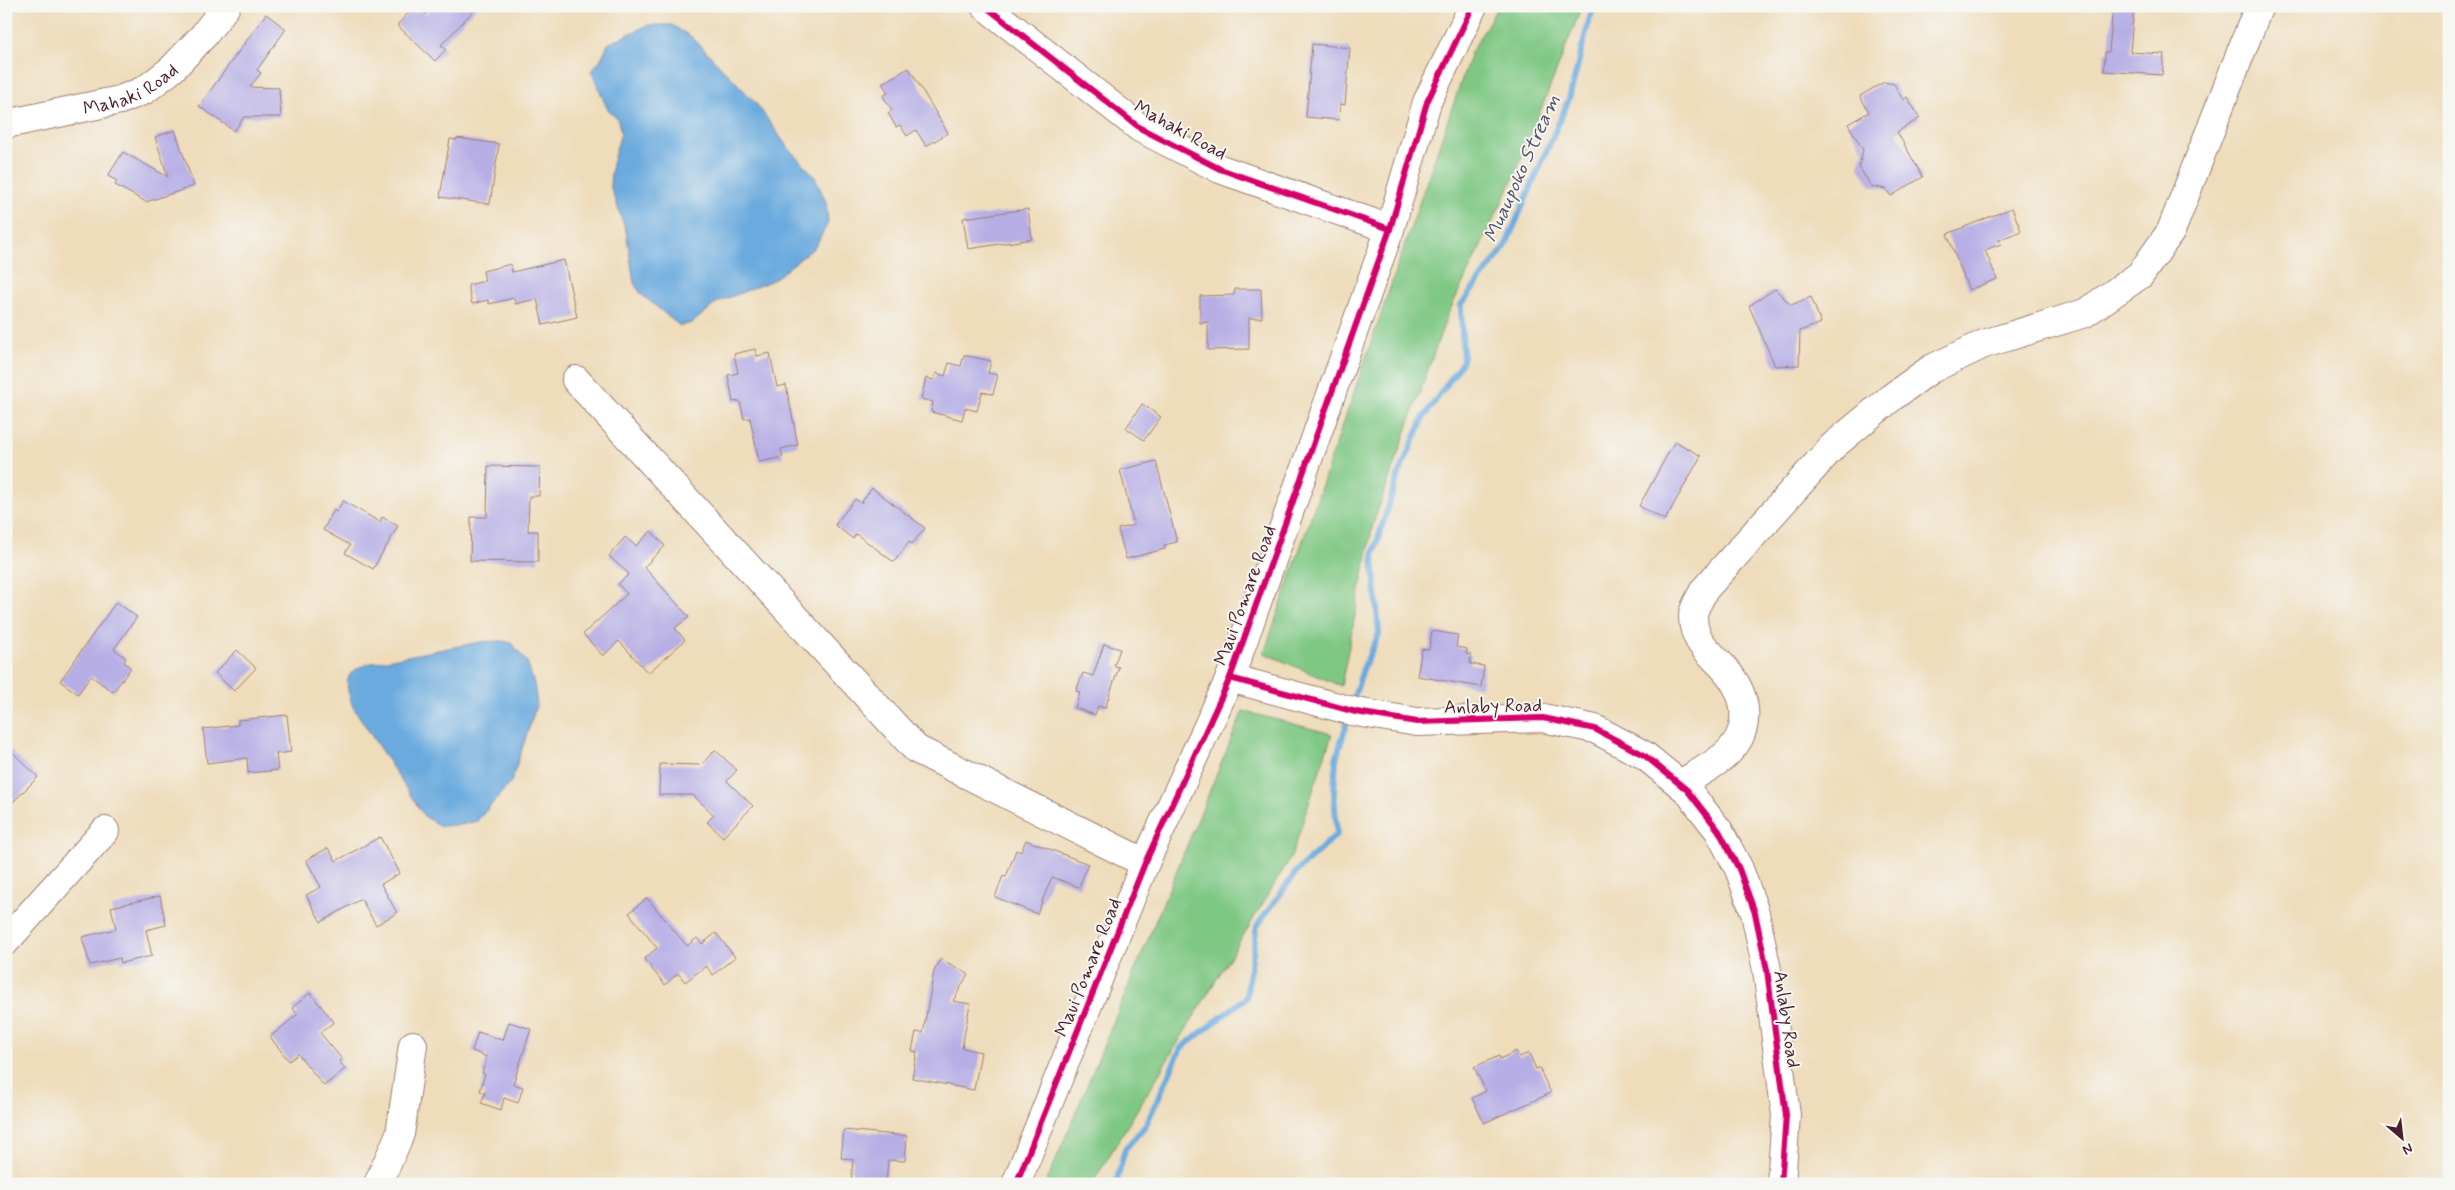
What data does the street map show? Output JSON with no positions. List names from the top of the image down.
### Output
{
  "streets": {
    "street": ["Mahaki Road", "Maui Pomare Road", "Anlaby Road"]
  },
  "crossings": [
    ["Mahaki Road", "Maui Pomare Road"],
    ["Maui Pomare Road", "Anlaby Road"]
  ],
  "water": ["Muaupoko Stream"],
  "north": "bottom right"
}
